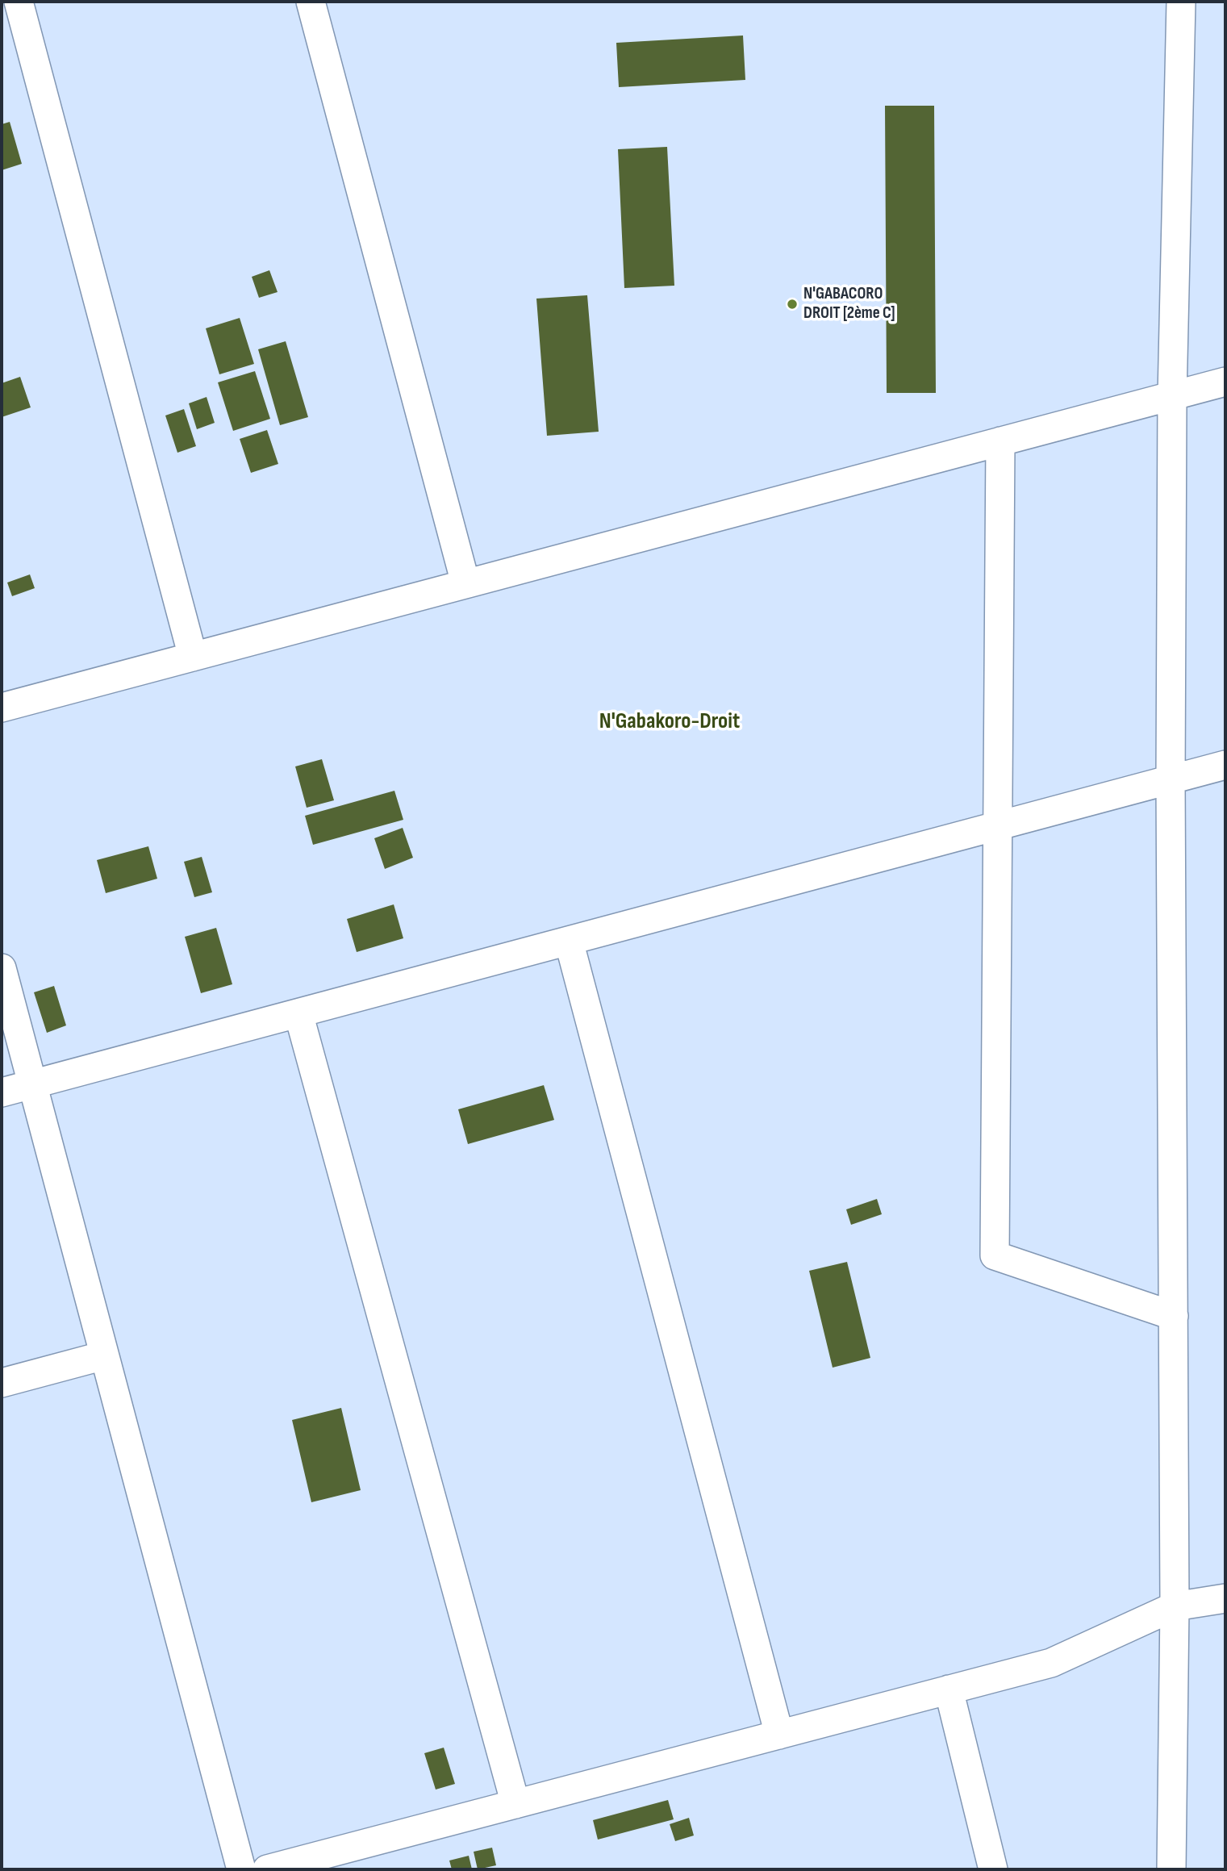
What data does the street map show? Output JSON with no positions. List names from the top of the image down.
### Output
{
  "districts": ["N'Gabakoro-Droit"],
  "places": ["N'GABACORO DROIT [2ème C]"]
}
